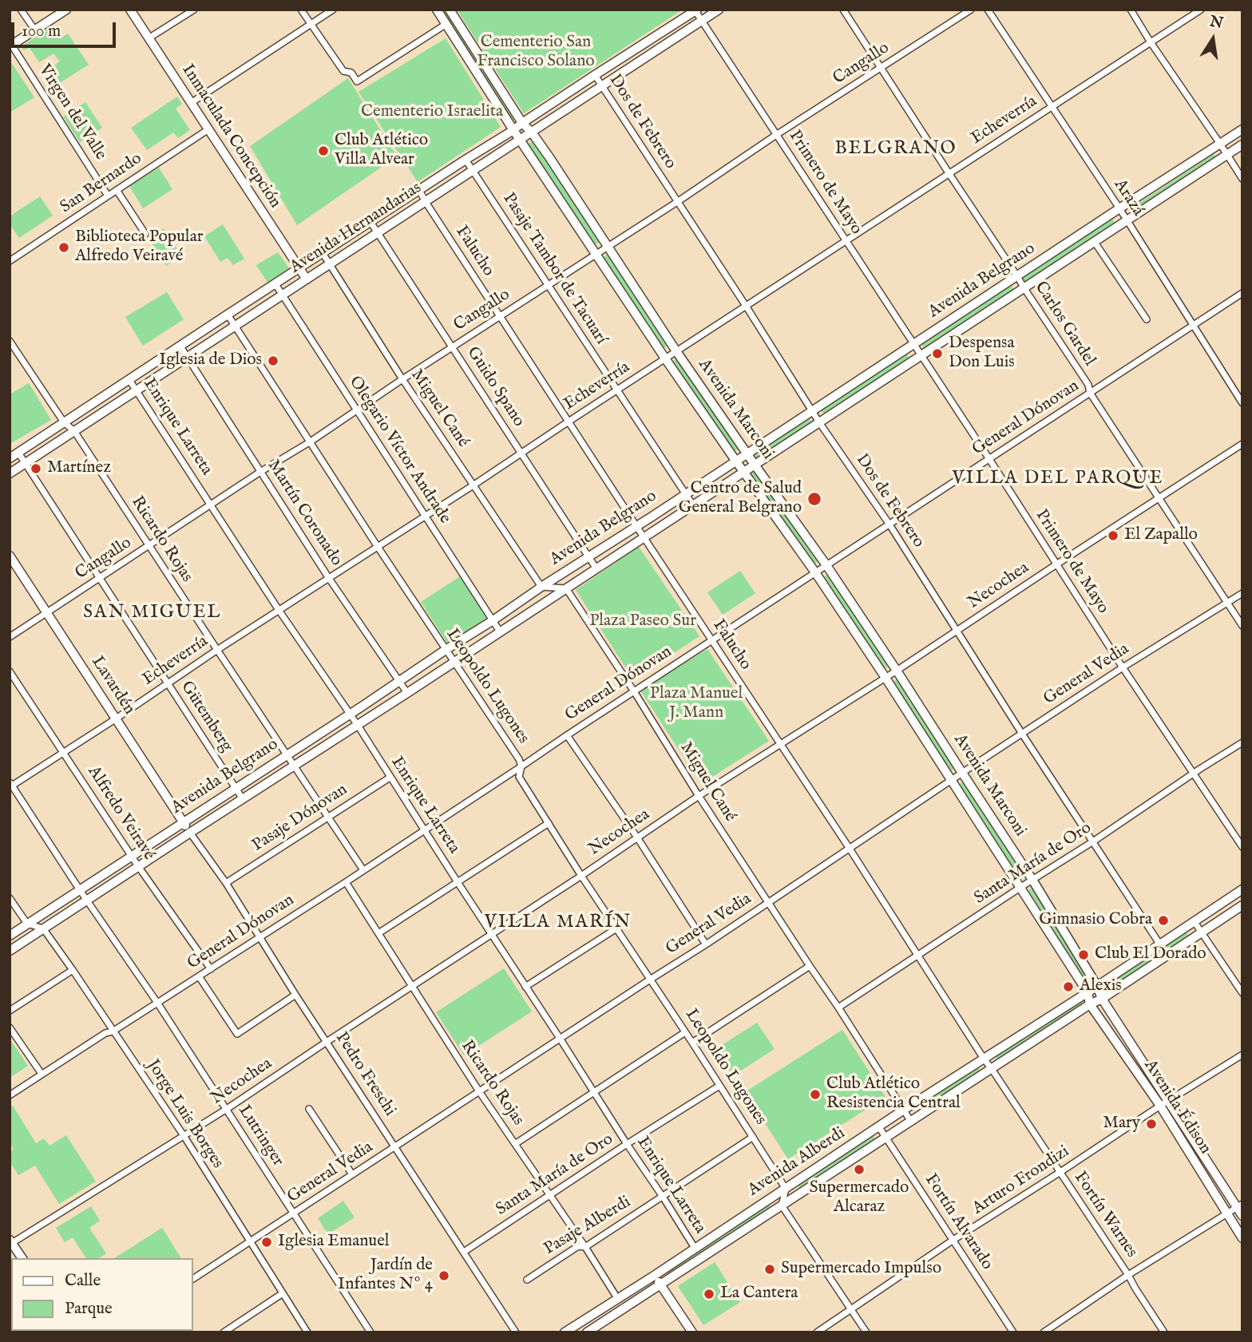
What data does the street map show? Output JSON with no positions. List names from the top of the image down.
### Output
{
  "streets": {
    "main road": [
      "Inmaculada Concepción",
      "Avenida Hernandarias",
      "Avenida Belgrano",
      "Avenida Marconi",
      "Lavardén",
      "Avenida Édison",
      "Avenida Alberdi"
    ],
    "street": [
      "Cangallo",
      "Virgen del Valle",
      "Echeverría",
      "Dos de Febrero",
      "Primero de Mayo",
      "San Bernardo",
      "Arazá",
      "Falucho",
      "Pasaje Tambor de Tacuarí",
      "Carlos Gardel",
      "Guido Spano",
      "Miguel Cané",
      "General Dónovan",
      "Enrique Larreta",
      "Olegario Víctor Andrade",
      "Martín Coronado",
      "Ricardo Rojas",
      "Necochea",
      "General Vedia",
      "Leopoldo Lugones",
      "Gütemberg",
      "Alfredo Veiravé",
      "Pasaje Dónovan",
      "Santa María de Oro",
      "Pedro Freschi",
      "Jorge Luis Borges",
      "Lutringer",
      "Arturo Frondizi",
      "Fortín Warnes",
      "Fortín Alvarado",
      "Pasaje Alberdi"
    ]
  },
  "crossings": [
    ["Cangallo", "Dos de Febrero"],
    ["Cangallo", "Primero de Mayo"],
    ["Cangallo", "Falucho"],
    ["Cangallo", "Pasaje Tambor de Tacuarí"],
    ["Cangallo", "Carlos Gardel"],
    ["Cangallo", "Guido Spano"],
    ["Cangallo", "Miguel Cané"],
    ["Cangallo", "Avenida Marconi"],
    ["Cangallo", "Enrique Larreta"],
    ["Cangallo", "Olegario Víctor Andrade"],
    ["Cangallo", "Martín Coronado"],
    ["Cangallo", "Ricardo Rojas"],
    ["Cangallo", "Lavardén"],
    ["Cangallo", "Leopoldo Lugones"],
    ["Cangallo", "Gütemberg"],
    ["Virgen del Valle", "San Bernardo"],
    ["Echeverría", "Dos de Febrero"],
    ["Echeverría", "Primero de Mayo"],
    ["Echeverría", "Arazá"],
    ["Echeverría", "Falucho"],
    ["Echeverría", "Pasaje Tambor de Tacuarí"],
    ["Echeverría", "Carlos Gardel"],
    ["Echeverría", "Guido Spano"],
    ["Echeverría", "Miguel Cané"],
    ["Echeverría", "Avenida Marconi"],
    ["Echeverría", "Enrique Larreta"],
    ["Echeverría", "Olegario Víctor Andrade"],
    ["Echeverría", "Martín Coronado"],
    ["Echeverría", "Ricardo Rojas"],
    ["Echeverría", "Lavardén"],
    ["Echeverría", "Leopoldo Lugones"],
    ["Echeverría", "Gütemberg"],
    ["Echeverría", "Alfredo Veiravé"],
    ["Dos de Febrero", "Avenida Hernandarias"],
    ["Dos de Febrero", "Avenida Belgrano"],
    ["Dos de Febrero", "General Dónovan"],
    ["Dos de Febrero", "Necochea"],
    ["Dos de Febrero", "General Vedia"],
    ["Dos de Febrero", "Santa María de Oro"],
    ["Dos de Febrero", "Avenida Alberdi"],
    ["Inmaculada Concepción", "San Bernardo"],
    ["Inmaculada Concepción", "Avenida Hernandarias"],
    ["Primero de Mayo", "Avenida Hernandarias"],
    ["Primero de Mayo", "Avenida Belgrano"],
    ["Primero de Mayo", "General Dónovan"],
    ["Primero de Mayo", "Necochea"],
    ["Primero de Mayo", "General Vedia"],
    ["Primero de Mayo", "Santa María de Oro"],
    ["Arazá", "Avenida Belgrano"],
    ["Arazá", "General Dónovan"],
    ["Avenida Hernandarias", "Falucho"],
    ["Avenida Hernandarias", "Pasaje Tambor de Tacuarí"],
    ["Avenida Hernandarias", "Guido Spano"],
    ["Avenida Hernandarias", "Miguel Cané"],
    ["Avenida Hernandarias", "Avenida Marconi"],
    ["Avenida Hernandarias", "Enrique Larreta"],
    ["Avenida Hernandarias", "Olegario Víctor Andrade"],
    ["Avenida Hernandarias", "Martín Coronado"],
    ["Avenida Hernandarias", "Ricardo Rojas"],
    ["Avenida Hernandarias", "Leopoldo Lugones"],
    ["Avenida Hernandarias", "Gütemberg"],
    ["Falucho", "Avenida Belgrano"],
    ["Falucho", "General Dónovan"],
    ["Falucho", "Necochea"],
    ["Falucho", "General Vedia"],
    ["Falucho", "Santa María de Oro"],
    ["Falucho", "Avenida Alberdi"],
    ["Falucho", "Fortín Warnes"],
    ["Pasaje Tambor de Tacuarí", "Avenida Belgrano"],
    ["Avenida Belgrano", "Carlos Gardel"],
    ["Avenida Belgrano", "Guido Spano"],
    ["Avenida Belgrano", "Miguel Cané"],
    ["Avenida Belgrano", "Avenida Marconi"],
    ["Avenida Belgrano", "Enrique Larreta"],
    ["Avenida Belgrano", "Olegario Víctor Andrade"],
    ["Avenida Belgrano", "Martín Coronado"],
    ["Avenida Belgrano", "Ricardo Rojas"],
    ["Avenida Belgrano", "Lavardén"],
    ["Avenida Belgrano", "Leopoldo Lugones"],
    ["Avenida Belgrano", "Gütemberg"],
    ["Avenida Belgrano", "Alfredo Veiravé"],
    ["Avenida Belgrano", "Pedro Freschi"],
    ["Avenida Belgrano", "Jorge Luis Borges"],
    ["Avenida Belgrano", "Lutringer"],
    ["Carlos Gardel", "General Dónovan"],
    ["Carlos Gardel", "Necochea"],
    ["Carlos Gardel", "General Vedia"],
    ["Miguel Cané", "General Dónovan"],
    ["Miguel Cané", "Necochea"],
    ["Miguel Cané", "General Vedia"],
    ["Miguel Cané", "Santa María de Oro"],
    ["Miguel Cané", "Avenida Alberdi"],
    ["Avenida Marconi", "General Dónovan"],
    ["Avenida Marconi", "Necochea"],
    ["Avenida Marconi", "General Vedia"],
    ["Avenida Marconi", "Santa María de Oro"],
    ["Avenida Marconi", "Avenida Édison"],
    ["Avenida Marconi", "Avenida Alberdi"],
    ["General Dónovan", "Enrique Larreta"],
    ["General Dónovan", "Ricardo Rojas"],
    ["General Dónovan", "Leopoldo Lugones"],
    ["General Dónovan", "Alfredo Veiravé"],
    ["General Dónovan", "Pedro Freschi"],
    ["General Dónovan", "Jorge Luis Borges"],
    ["General Dónovan", "Lutringer"],
    ["Enrique Larreta", "Necochea"],
    ["Enrique Larreta", "General Vedia"],
    ["Enrique Larreta", "Pasaje Dónovan"],
    ["Enrique Larreta", "Santa María de Oro"],
    ["Enrique Larreta", "Avenida Alberdi"],
    ["Enrique Larreta", "Pasaje Alberdi"],
    ["Ricardo Rojas", "Necochea"],
    ["Ricardo Rojas", "General Vedia"],
    ["Ricardo Rojas", "Pasaje Dónovan"],
    ["Ricardo Rojas", "Santa María de Oro"],
    ["Ricardo Rojas", "Avenida Alberdi"],
    ["Ricardo Rojas", "Pasaje Alberdi"],
    ["Necochea", "Leopoldo Lugones"],
    ["Necochea", "Pedro Freschi"],
    ["Necochea", "Jorge Luis Borges"],
    ["Necochea", "Lutringer"],
    ["General Vedia", "Leopoldo Lugones"],
    ["General Vedia", "Pedro Freschi"],
    ["General Vedia", "Jorge Luis Borges"],
    ["General Vedia", "Lutringer"],
    ["Lavardén", "Pedro Freschi"],
    ["Leopoldo Lugones", "Santa María de Oro"],
    ["Leopoldo Lugones", "Avenida Alberdi"],
    ["Leopoldo Lugones", "Pasaje Alberdi"],
    ["Pasaje Dónovan", "Pedro Freschi"],
    ["Santa María de Oro", "Pedro Freschi"],
    ["Avenida Édison", "Avenida Alberdi"],
    ["Avenida Édison", "Arturo Frondizi"],
    ["Avenida Alberdi", "Fortín Warnes"],
    ["Avenida Alberdi", "Fortín Alvarado"],
    ["Arturo Frondizi", "Fortín Warnes"],
    ["Arturo Frondizi", "Fortín Alvarado"]
  ],
  "districts": [
    "BELGRANO",
    "VILLA DEL PARQUE",
    "SAN MIGUEL",
    "VILLA MARÍN"
  ],
  "parks": [
    "Cementerio San Francisco Solano",
    "Cementerio Israelita",
    "Plaza Paseo Sur",
    "Plaza Manuel J. Mann"
  ],
  "places": [
    "Club Atlético Villa Alvear",
    "Biblioteca Popular Alfredo Veiravé",
    "Despensa Don Luis",
    "Iglesia de Dios",
    "Martínez",
    "Centro de Salud General Belgrano",
    "El Zapallo",
    "Gimnasio Cobra",
    "Club El Dorado",
    "Alexis",
    "Club Atlético Resistencia Central",
    "Mary",
    "Supermercado Alcaraz",
    "Iglesia Emanuel",
    "Supermercado Impulso",
    "Jardín de Infantes Nº 4",
    "La Cantera"
  ],
  "legend": ["Calle", "Parque"],
  "scale_bar": "100 m",
  "north": "top"
}
